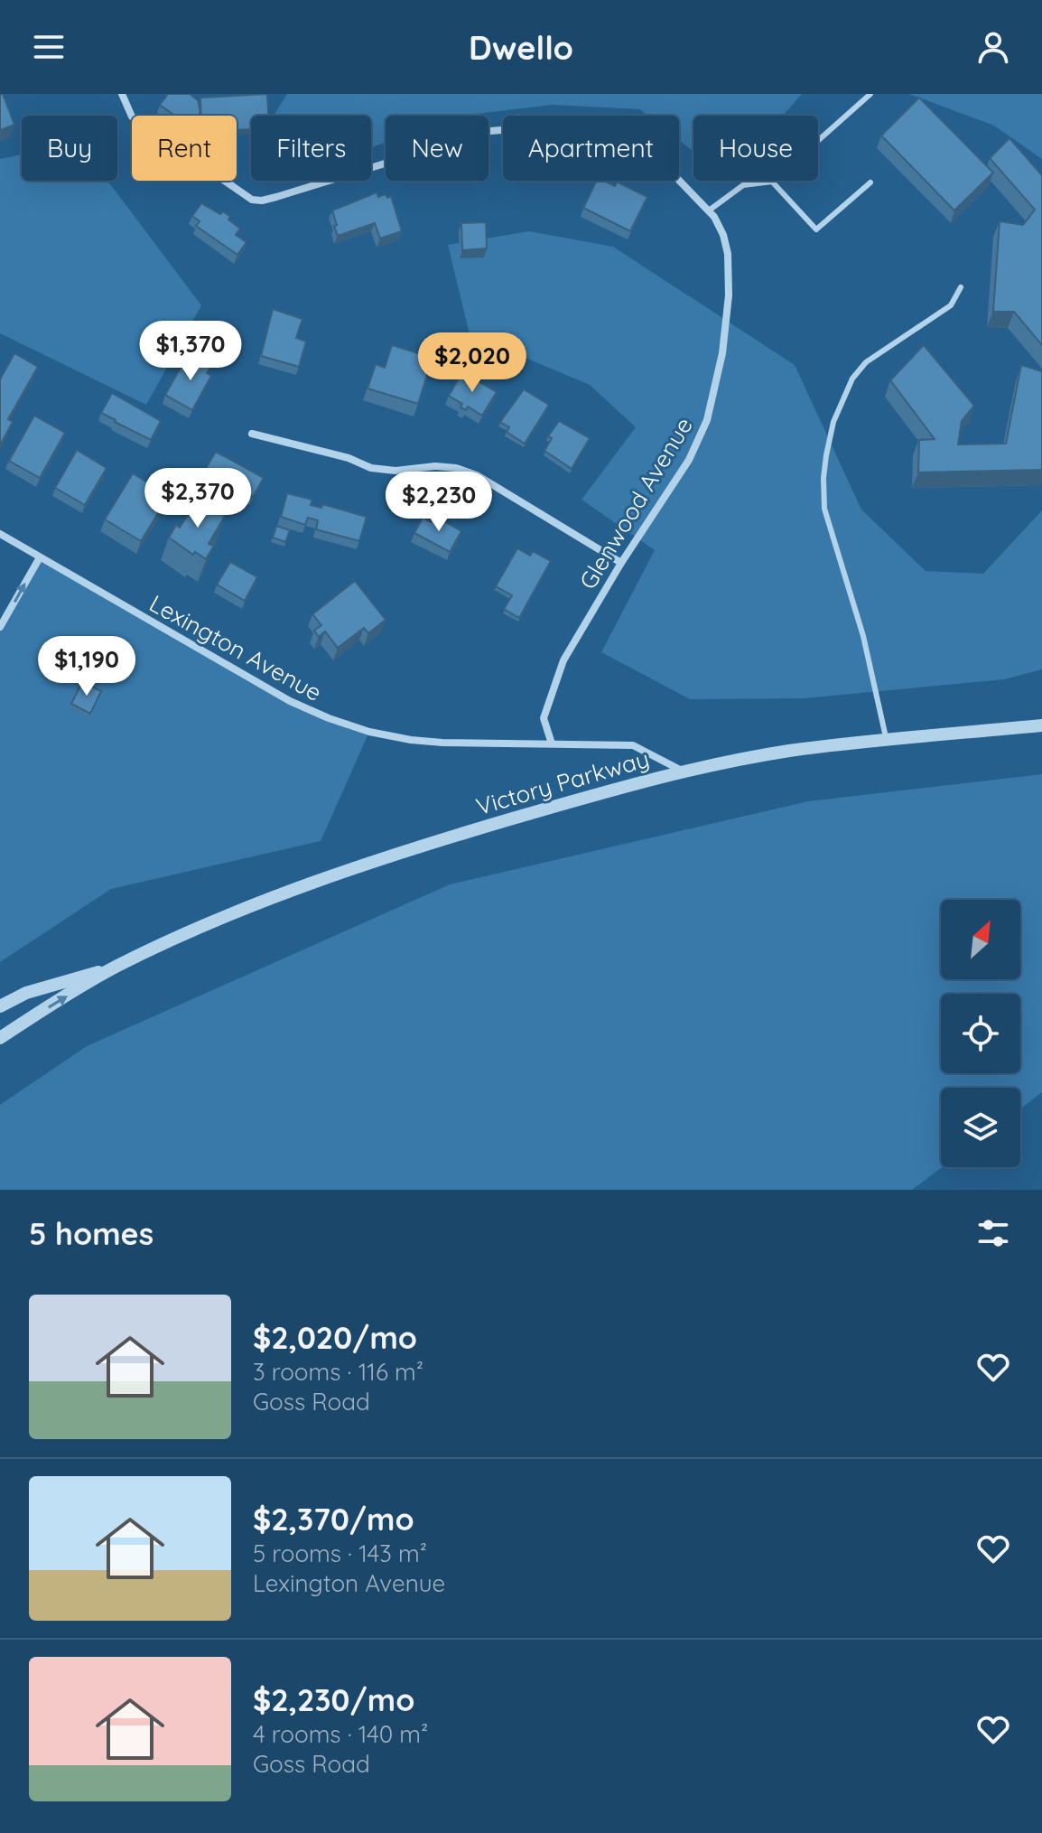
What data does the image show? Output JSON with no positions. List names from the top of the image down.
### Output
{
  "streets": {
    "street": ["Glenwood Avenue", "Lexington Avenue", "Victory Parkway"]
  },
  "crossings": [
    ["Glenwood Avenue", "Lexington Avenue"],
    ["Lexington Avenue", "Victory Parkway"]
  ],
  "north": "top right",
  "page": {
    "header": "Dwello",
    "chip": [
      "Buy",
      "Rent",
      "Filters",
      "New",
      "Apartment",
      "House"
    ],
    "price": [
      "$1,370",
      "$2,020",
      "$2,370",
      "$2,230",
      "$1,190"
    ],
    "heading": "5 homes",
    "list": [
      {
        "name": "$2,020/mo",
        "note": "3 rooms · 116 m² · Goss Road"
      },
      {
        "name": "$2,370/mo",
        "note": "5 rooms · 143 m² · Lexington Avenue"
      },
      {
        "name": "$2,230/mo",
        "note": "4 rooms · 140 m² · Goss Road"
      }
    ]
  }
}
